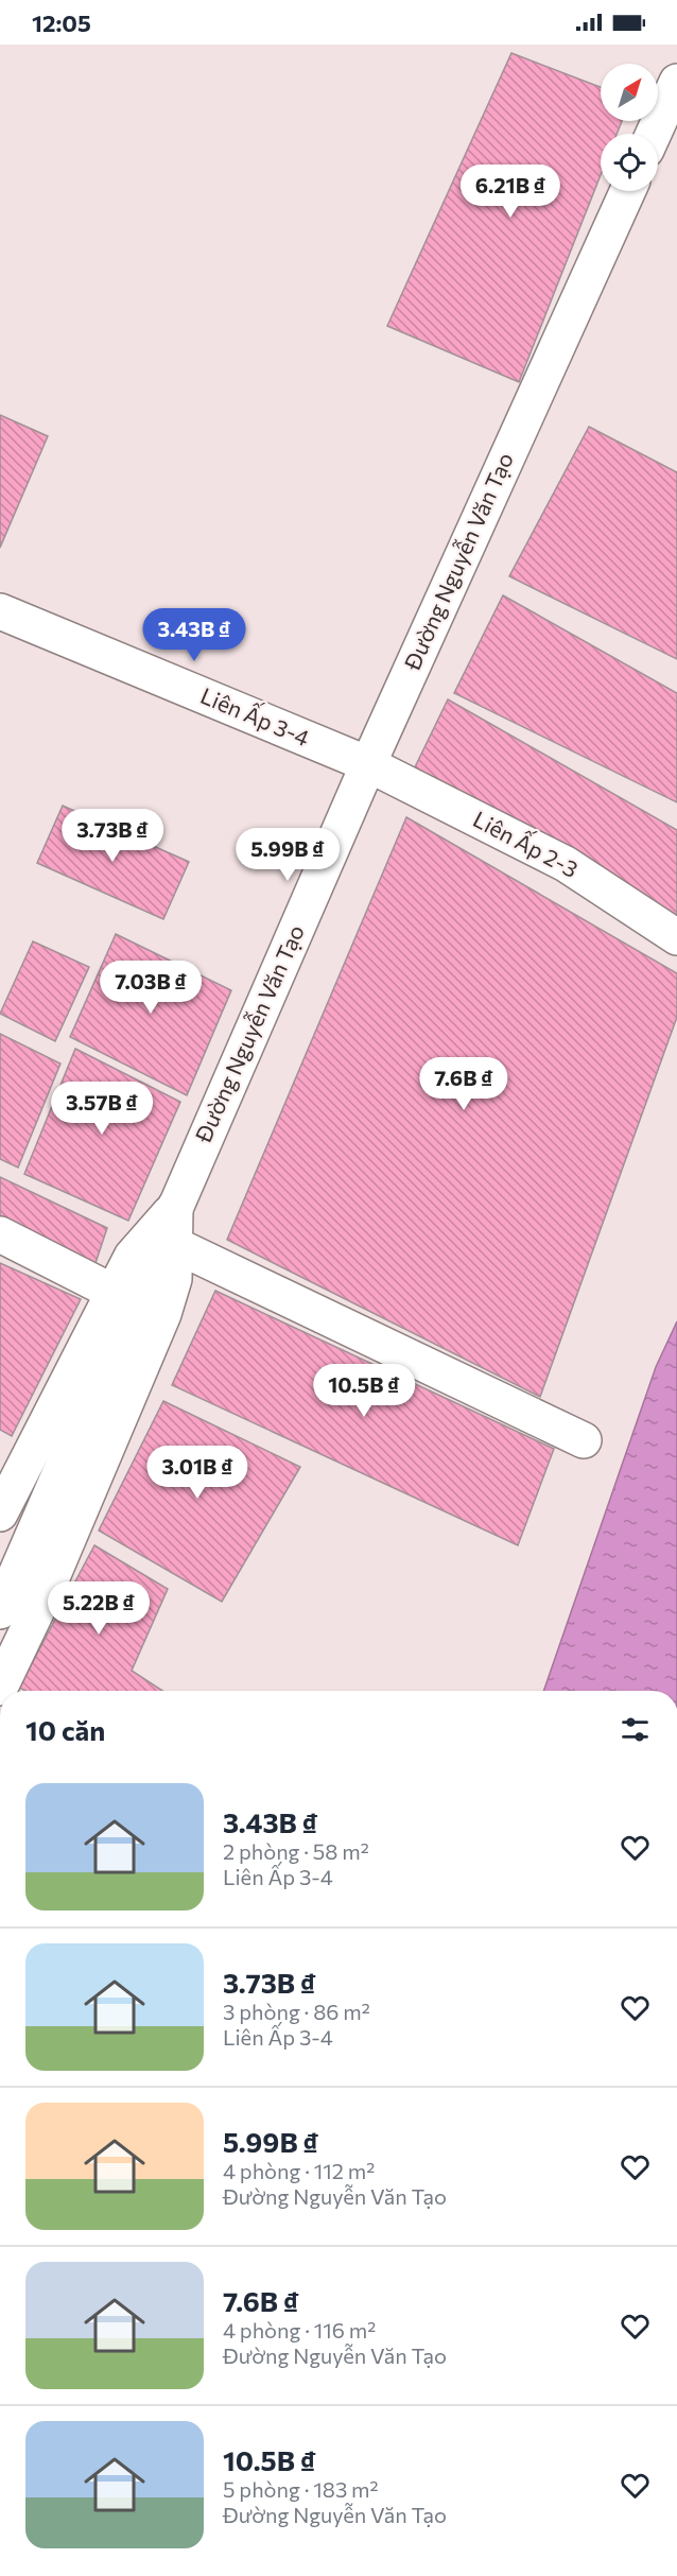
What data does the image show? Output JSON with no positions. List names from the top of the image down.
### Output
{
  "streets": {
    "street": ["Đường Nguyễn Văn Tạo", "Liên Ấp 3-4", "Liên Ấp 2-3"]
  },
  "crossings": [
    ["Đường Nguyễn Văn Tạo", "Liên Ấp 3-4"],
    ["Đường Nguyễn Văn Tạo", "Liên Ấp 2-3"],
    ["Liên Ấp 3-4", "Liên Ấp 2-3"]
  ],
  "north": "top right",
  "page": {
    "status": "12:05",
    "price": [
      "6.21B ₫",
      "3.43B ₫",
      "3.73B ₫",
      "5.99B ₫",
      "7.03B ₫",
      "7.6B ₫",
      "3.57B ₫",
      "10.5B ₫",
      "3.01B ₫",
      "5.22B ₫"
    ],
    "heading": "10 căn",
    "list": [
      {
        "name": "3.43B ₫",
        "note": "2 phòng · 58 m² · Liên Ấp 3-4"
      },
      {
        "name": "3.73B ₫",
        "note": "3 phòng · 86 m² · Liên Ấp 3-4"
      },
      {
        "name": "5.99B ₫",
        "note": "4 phòng · 112 m² · Đường Nguyễn Văn Tạo"
      },
      {
        "name": "7.6B ₫",
        "note": "4 phòng · 116 m² · Đường Nguyễn Văn Tạo"
      },
      {
        "name": "10.5B ₫",
        "note": "5 phòng · 183 m² · Đường Nguyễn Văn Tạo"
      }
    ]
  }
}
